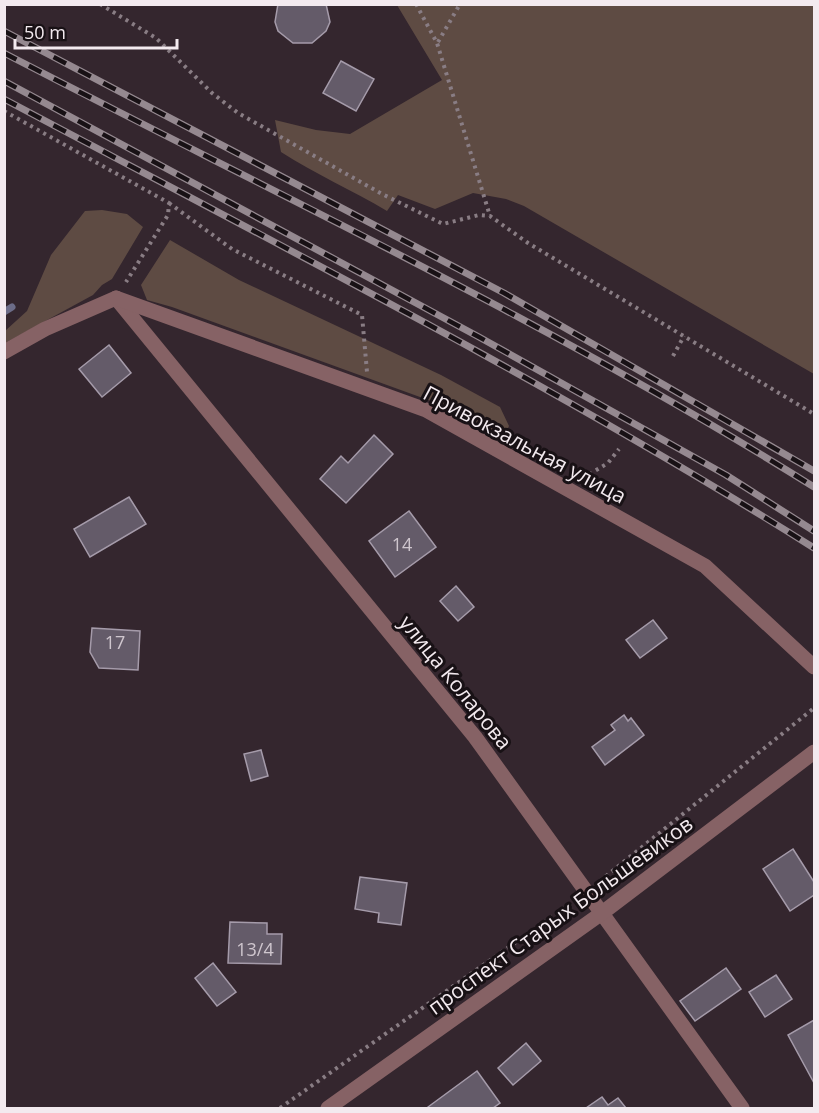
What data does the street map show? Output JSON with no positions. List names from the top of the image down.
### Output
{
  "streets": {
    "street": ["Привокзальная улица", "улица Коларова", "проспект Старых Большевиков"]
  },
  "crossings": [
    ["Привокзальная улица", "улица Коларова"],
    ["улица Коларова", "проспект Старых Большевиков"]
  ],
  "house_numbers": ["14", "17", "13/4"],
  "scale_bar": "50 m"
}
